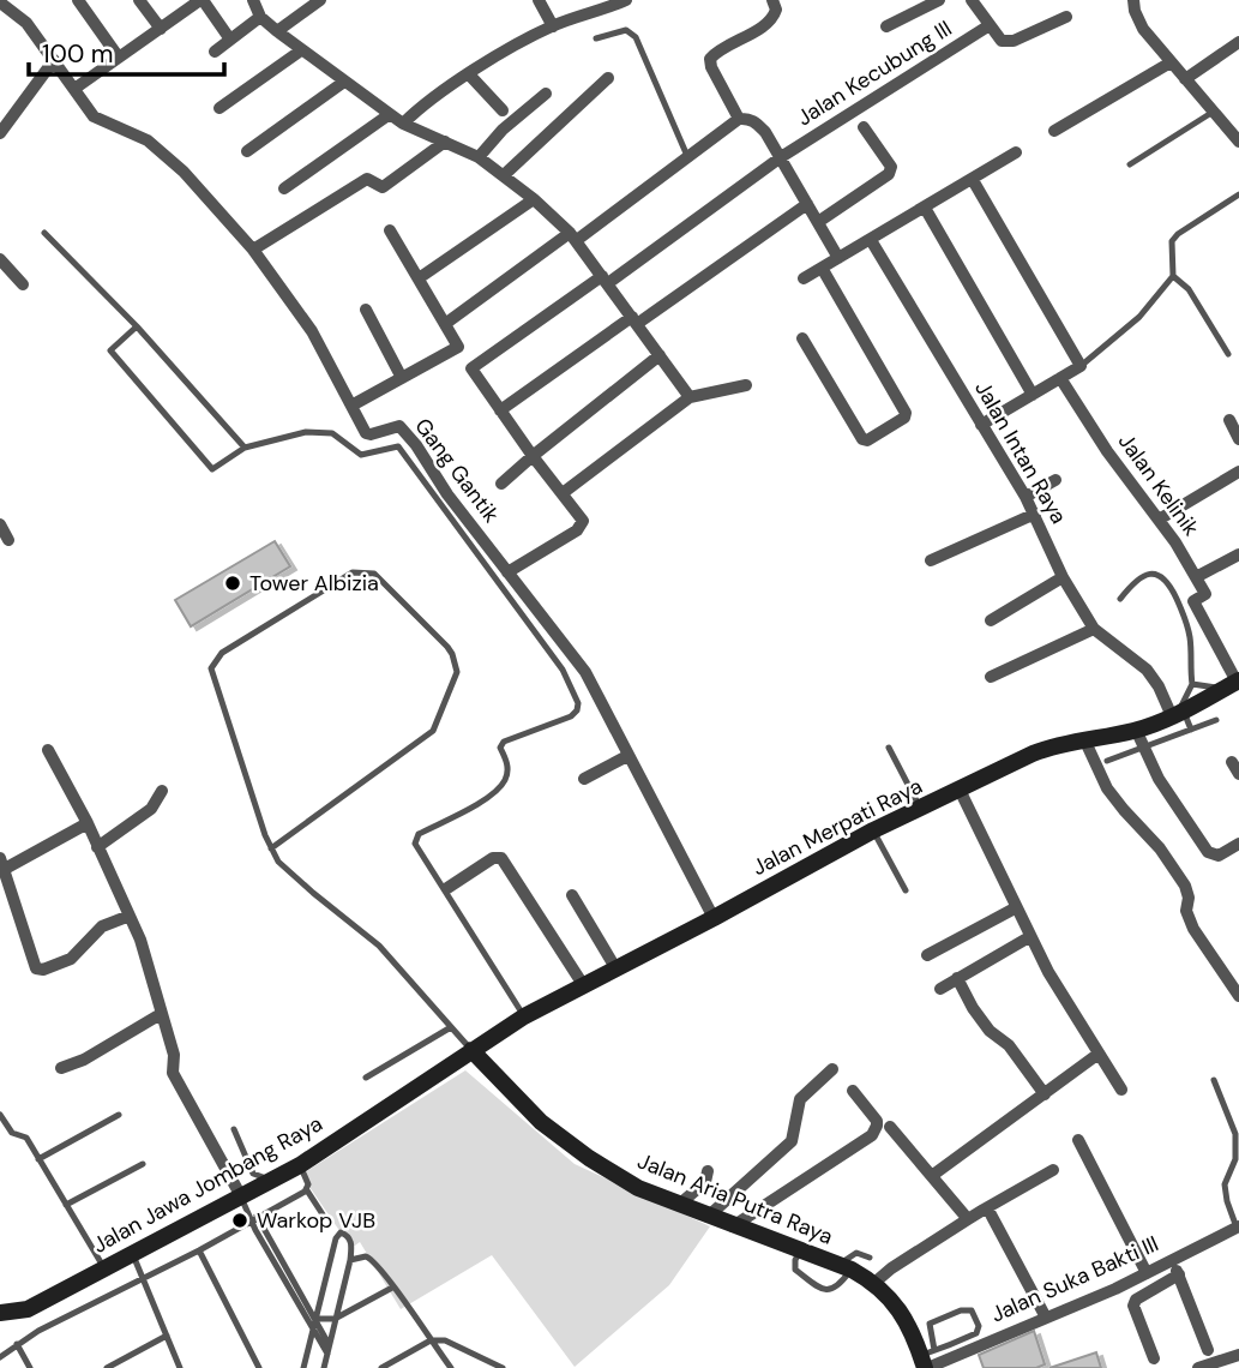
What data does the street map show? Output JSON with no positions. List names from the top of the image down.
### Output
{
  "streets": {
    "main road": ["Jalan Merpati Raya", "Jalan Jawa Jombang Raya", "Jalan Aria Putra Raya"],
    "street": [
      "Jalan Kecubung III",
      "Jalan Intan Raya",
      "Gang Gantik",
      "Jalan Kelinik",
      "Jalan Suka Bakti III"
    ]
  },
  "crossings": [
    ["Jalan Intan Raya", "Jalan Merpati Raya"],
    ["Gang Gantik", "Jalan Merpati Raya"],
    ["Jalan Merpati Raya", "Jalan Jawa Jombang Raya"],
    ["Jalan Merpati Raya", "Jalan Aria Putra Raya"],
    ["Jalan Jawa Jombang Raya", "Jalan Aria Putra Raya"],
    ["Jalan Aria Putra Raya", "Jalan Suka Bakti III"]
  ],
  "places": ["Tower Albizia", "Warkop VJB"],
  "scale_bar": "100 m"
}
